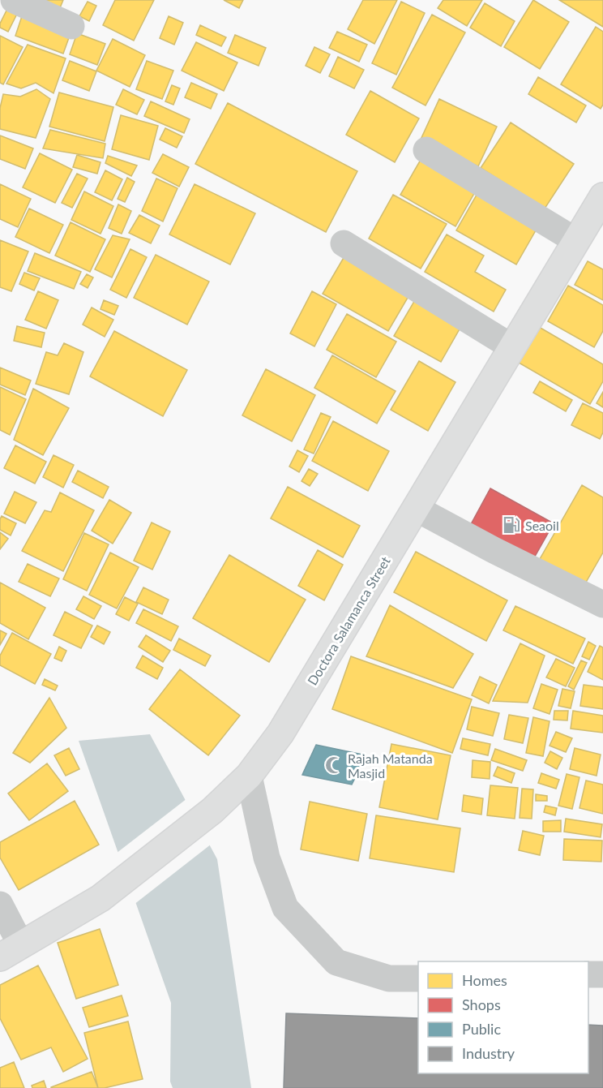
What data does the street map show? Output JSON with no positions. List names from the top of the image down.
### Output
{
  "streets": {
    "main road": ["Doctora Salamanca Street"]
  },
  "places": {
    "fuel station": ["Seaoil"],
    "mosque": ["Rajah Matanda Masjid"]
  },
  "legend": [
    "Homes",
    "Shops",
    "Public",
    "Industry"
  ]
}
